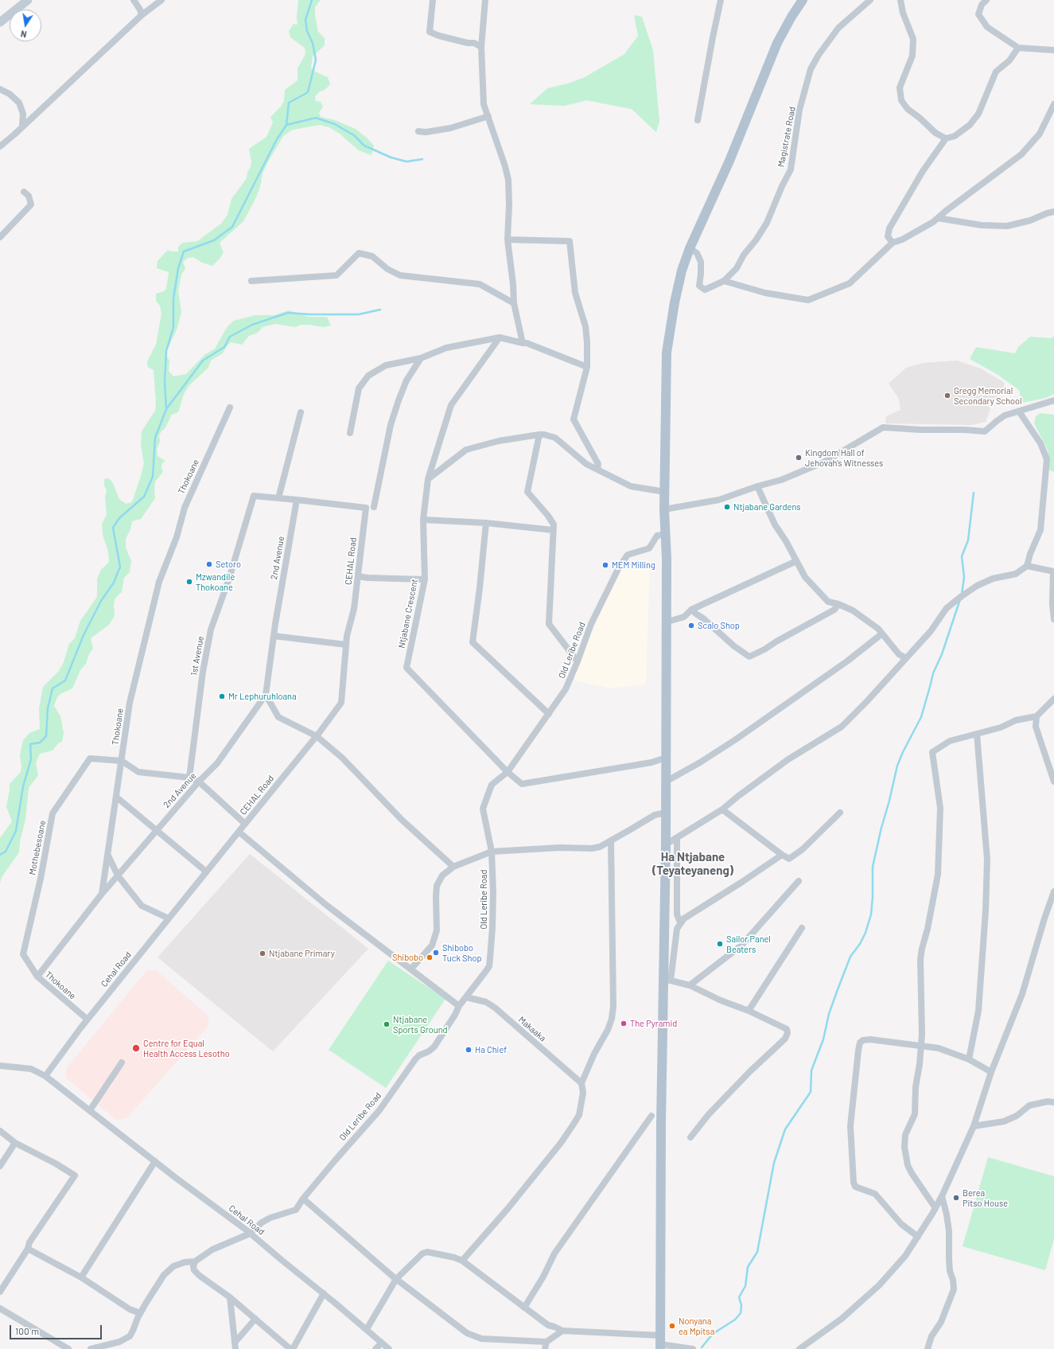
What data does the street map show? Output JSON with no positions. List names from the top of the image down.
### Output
{
  "streets": {
    "street": [
      "Magistrate Road",
      "Thokoane",
      "2nd Avenue",
      "CEHAL Road",
      "Ntjabane Crescent",
      "Old Leribe Road",
      "1st Avenue",
      "Mothebesoane",
      "Cehal Road",
      "Makaaka"
    ]
  },
  "crossings": [
    ["Thokoane", "2nd Avenue"],
    ["Thokoane", "Mothebesoane"],
    ["Thokoane", "Cehal Road"],
    ["2nd Avenue", "1st Avenue"],
    ["CEHAL Road", "1st Avenue"],
    ["CEHAL Road", "Cehal Road"],
    ["Ntjabane Crescent", "Old Leribe Road"],
    ["Old Leribe Road", "Cehal Road"],
    ["Old Leribe Road", "Makaaka"]
  ],
  "districts": ["Ha Ntjabane (Teyateyaneng)"],
  "places": [
    "Gregg Memorial Secondary School",
    "Kingdom Hall of Jehovah's Witnesses",
    "Ntjabane Gardens",
    "Setoro",
    "MEM Milling",
    "Mzwandile Thokoane",
    "Scalo Shop",
    "Mr Lephuruhloana",
    "Sailor Panel Beaters",
    "Shibobo Tuck Shop",
    "Ntjabane Primary",
    "Shibobo",
    "The Pyramid",
    "Ntjabane Sports Ground",
    "Centre for Equal Health Access Lesotho",
    "Ha Chief",
    "Berea Pitso House",
    "Nonyana ea Mpitsa"
  ],
  "scale_bar": "100 m",
  "north": "bottom"
}
